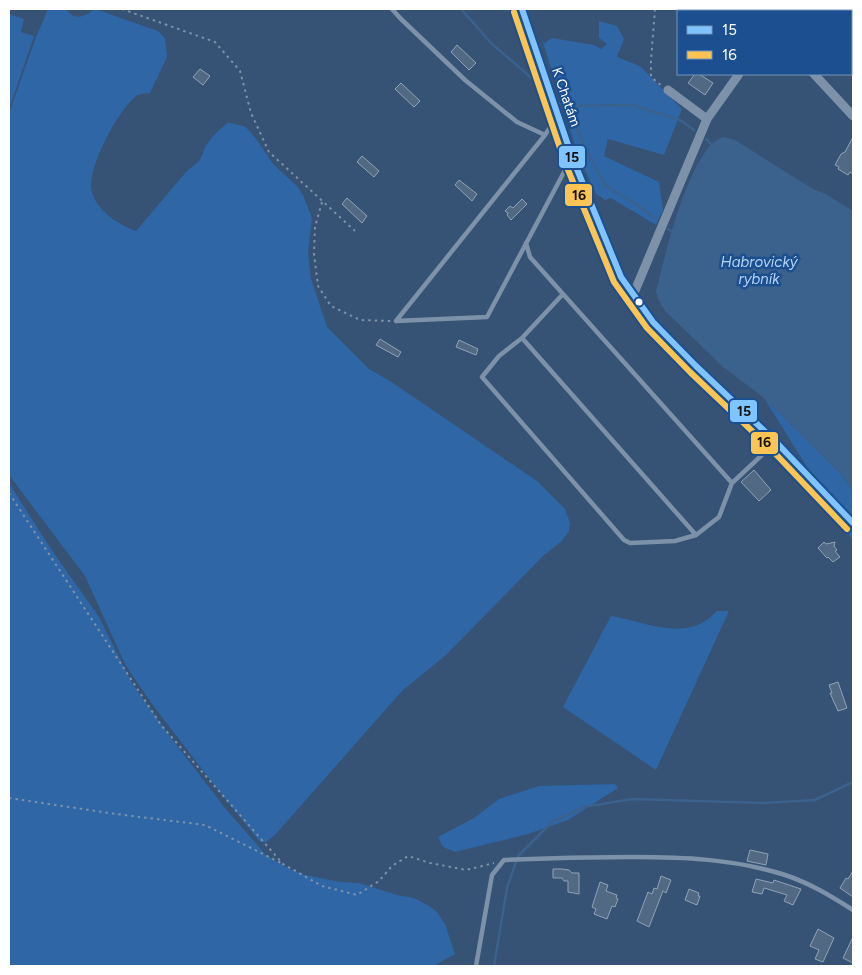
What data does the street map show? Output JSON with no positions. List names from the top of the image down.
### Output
{
  "streets": {
    "street": ["K Chatám"]
  },
  "water": ["Habrovický rybník"],
  "lines": ["transit line 15", "transit line 16"],
  "legend": ["15", "16"]
}
